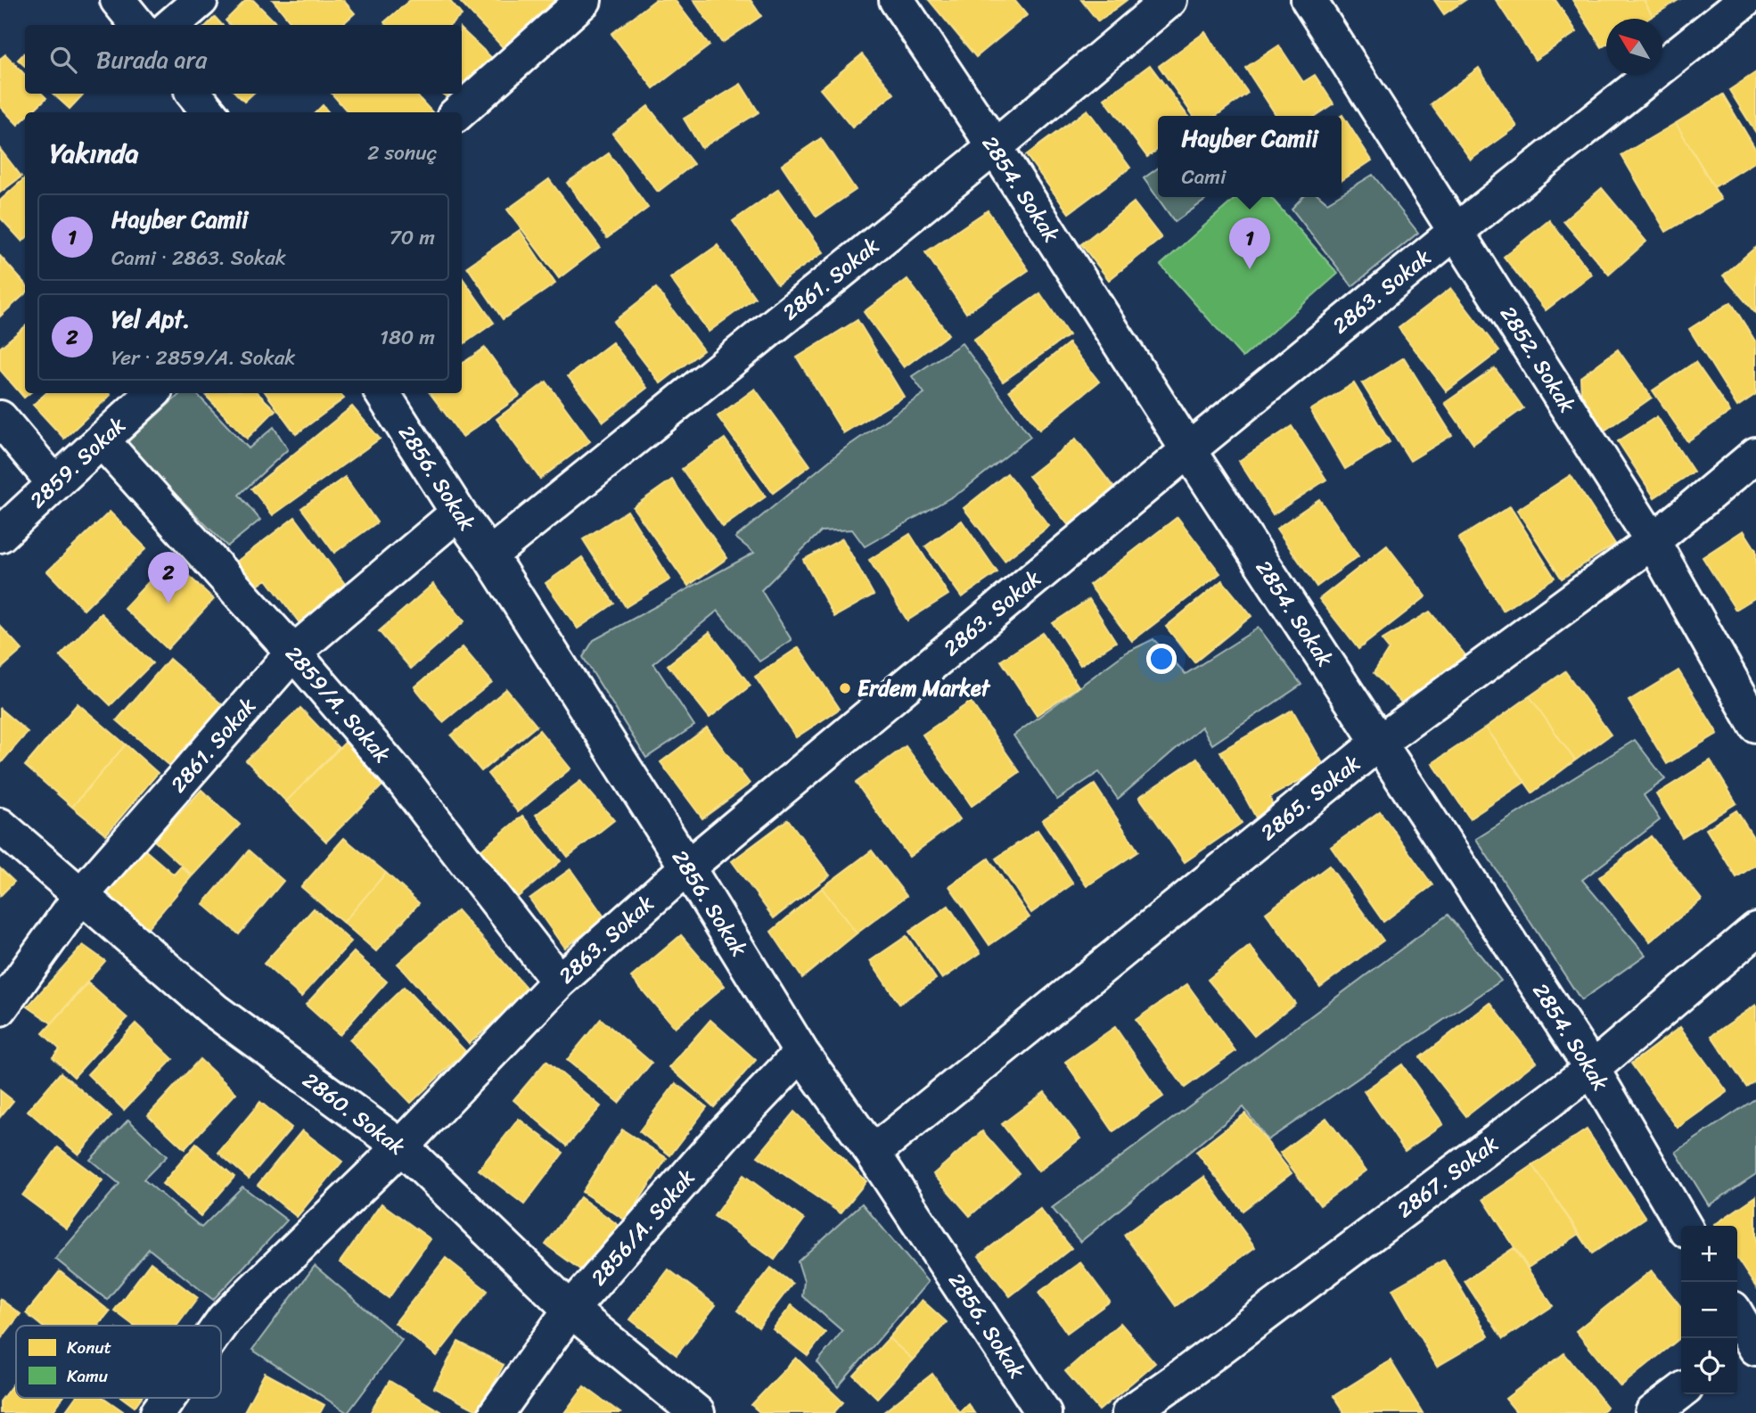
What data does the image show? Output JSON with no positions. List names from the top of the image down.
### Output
{
  "streets": {
    "street": [
      "2854. Sokak",
      "2861. Sokak",
      "2863. Sokak",
      "2852. Sokak",
      "2859. Sokak",
      "2856. Sokak",
      "2859/A. Sokak",
      "2865. Sokak",
      "2860. Sokak",
      "2867. Sokak",
      "2856/A. Sokak"
    ]
  },
  "crossings": [
    ["2854. Sokak", "2861. Sokak"],
    ["2854. Sokak", "2863. Sokak"],
    ["2854. Sokak", "2865. Sokak"],
    ["2854. Sokak", "2867. Sokak"],
    ["2861. Sokak", "2856. Sokak"],
    ["2861. Sokak", "2859/A. Sokak"],
    ["2861. Sokak", "2860. Sokak"],
    ["2863. Sokak", "2852. Sokak"],
    ["2863. Sokak", "2856. Sokak"],
    ["2863. Sokak", "2859/A. Sokak"],
    ["2863. Sokak", "2860. Sokak"],
    ["2852. Sokak", "2865. Sokak"],
    ["2859. Sokak", "2859/A. Sokak"],
    ["2856. Sokak", "2865. Sokak"],
    ["2856. Sokak", "2856/A. Sokak"],
    ["2860. Sokak", "2856/A. Sokak"]
  ],
  "places": ["Erdem Market"],
  "legend": ["Konut", "Kamu"],
  "north": "top left",
  "page": {
    "search": "Burada ara",
    "heading": ["Yakında", "2 sonuç"],
    "popup": ["Hayber Camii", "Cami"],
    "list": [
      {
        "mark": "1",
        "name": "Hayber Camii",
        "note": "Cami · 2863. Sokak",
        "value": "70 m"
      },
      {
        "mark": "2",
        "name": "Yel Apt.",
        "note": "Yer · 2859/A. Sokak",
        "value": "180 m"
      }
    ],
    "pins": ["1", "2"],
    "map_buttons": ["+", "−"]
  }
}
